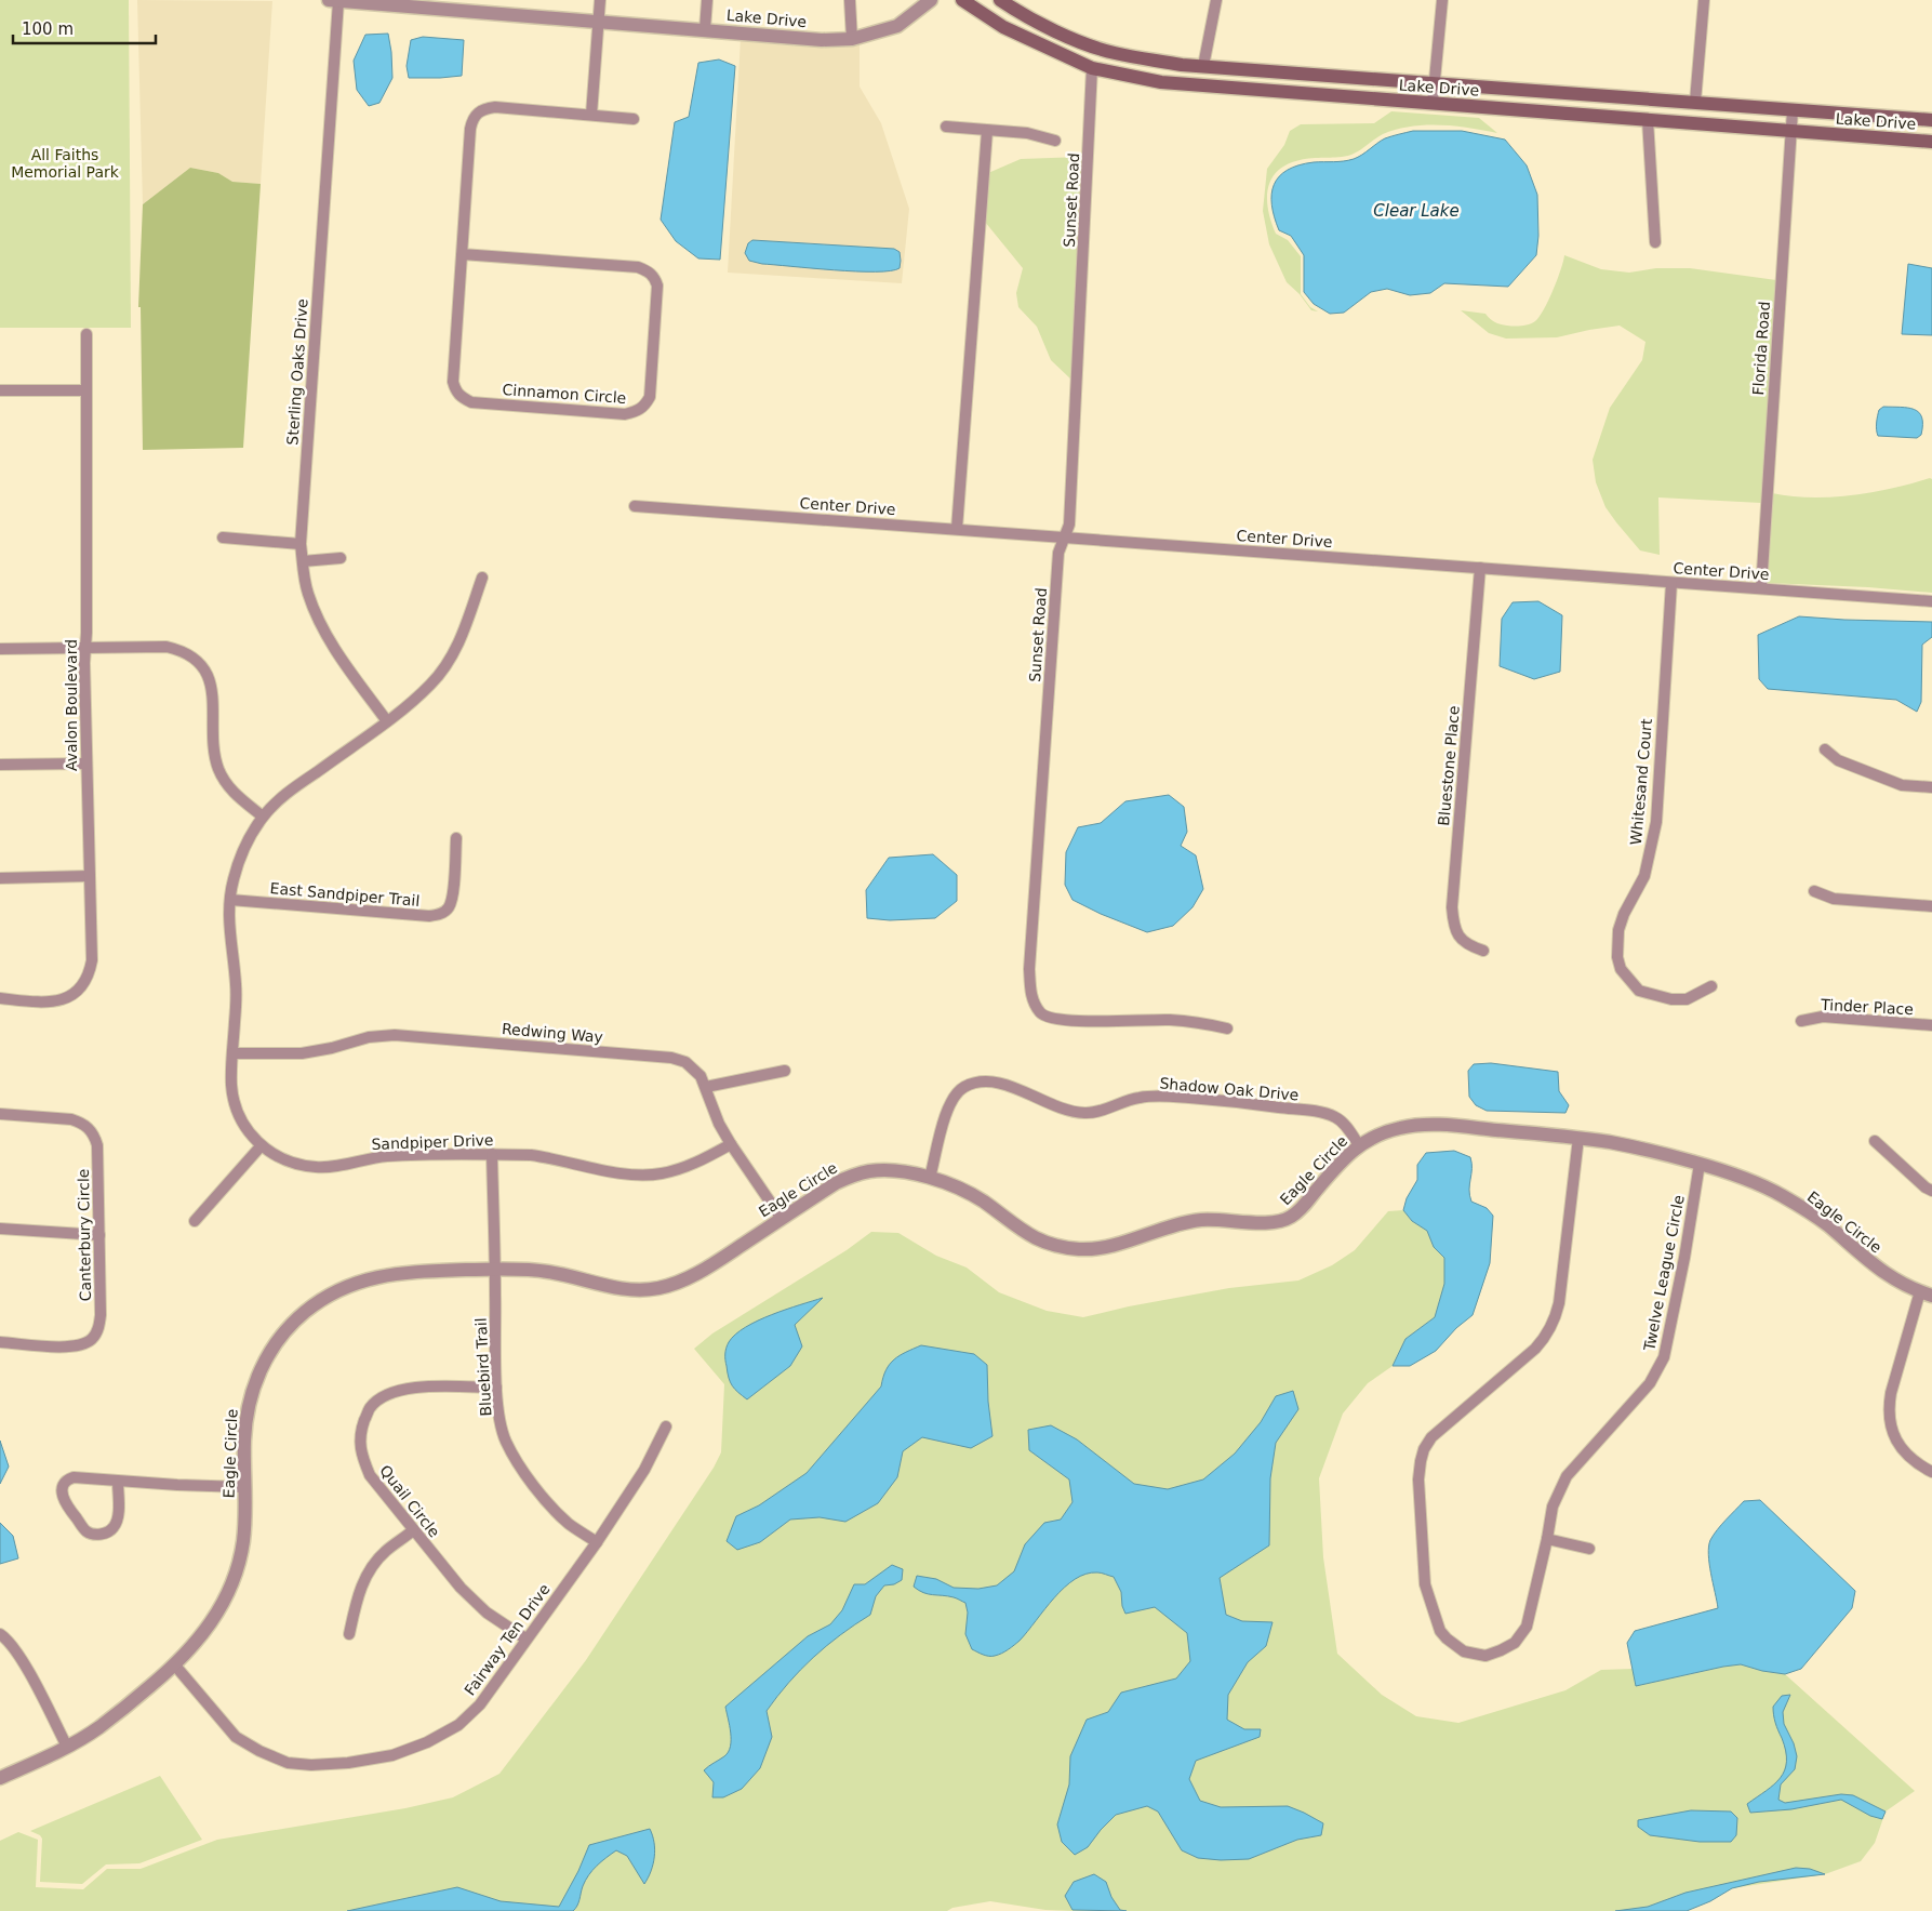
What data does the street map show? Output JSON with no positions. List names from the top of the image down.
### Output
{
  "streets": {
    "main road": ["Lake Drive"],
    "street": [
      "Sunset Road",
      "Florida Road",
      "Sterling Oaks Drive",
      "Cinnamon Circle",
      "Center Drive",
      "Avalon Boulevard",
      "Bluestone Place",
      "Whitesand Court",
      "East Sandpiper Trail",
      "Tinder Place",
      "Redwing Way",
      "Shadow Oak Drive",
      "Sandpiper Drive",
      "Eagle Circle",
      "Canterbury Circle",
      "Twelve League Circle",
      "Bluebird Trail",
      "Quail Circle",
      "Fairway Ten Drive"
    ]
  },
  "crossings": [
    ["Lake Drive", "Sunset Road"],
    ["Lake Drive", "Florida Road"],
    ["Lake Drive", "Sterling Oaks Drive"],
    ["Sunset Road", "Center Drive"],
    ["Florida Road", "Center Drive"],
    ["Sterling Oaks Drive", "Sandpiper Drive"],
    ["Center Drive", "Bluestone Place"],
    ["Center Drive", "Whitesand Court"],
    ["East Sandpiper Trail", "Sandpiper Drive"],
    ["Redwing Way", "Sandpiper Drive"],
    ["Redwing Way", "Eagle Circle"],
    ["Shadow Oak Drive", "Eagle Circle"],
    ["Sandpiper Drive", "Bluebird Trail"],
    ["Eagle Circle", "Twelve League Circle"],
    ["Eagle Circle", "Bluebird Trail"],
    ["Eagle Circle", "Fairway Ten Drive"],
    ["Bluebird Trail", "Quail Circle"],
    ["Bluebird Trail", "Fairway Ten Drive"],
    ["Quail Circle", "Fairway Ten Drive"]
  ],
  "water": ["Clear Lake"],
  "parks": ["All Faiths Memorial Park"],
  "scale_bar": "100 m"
}
